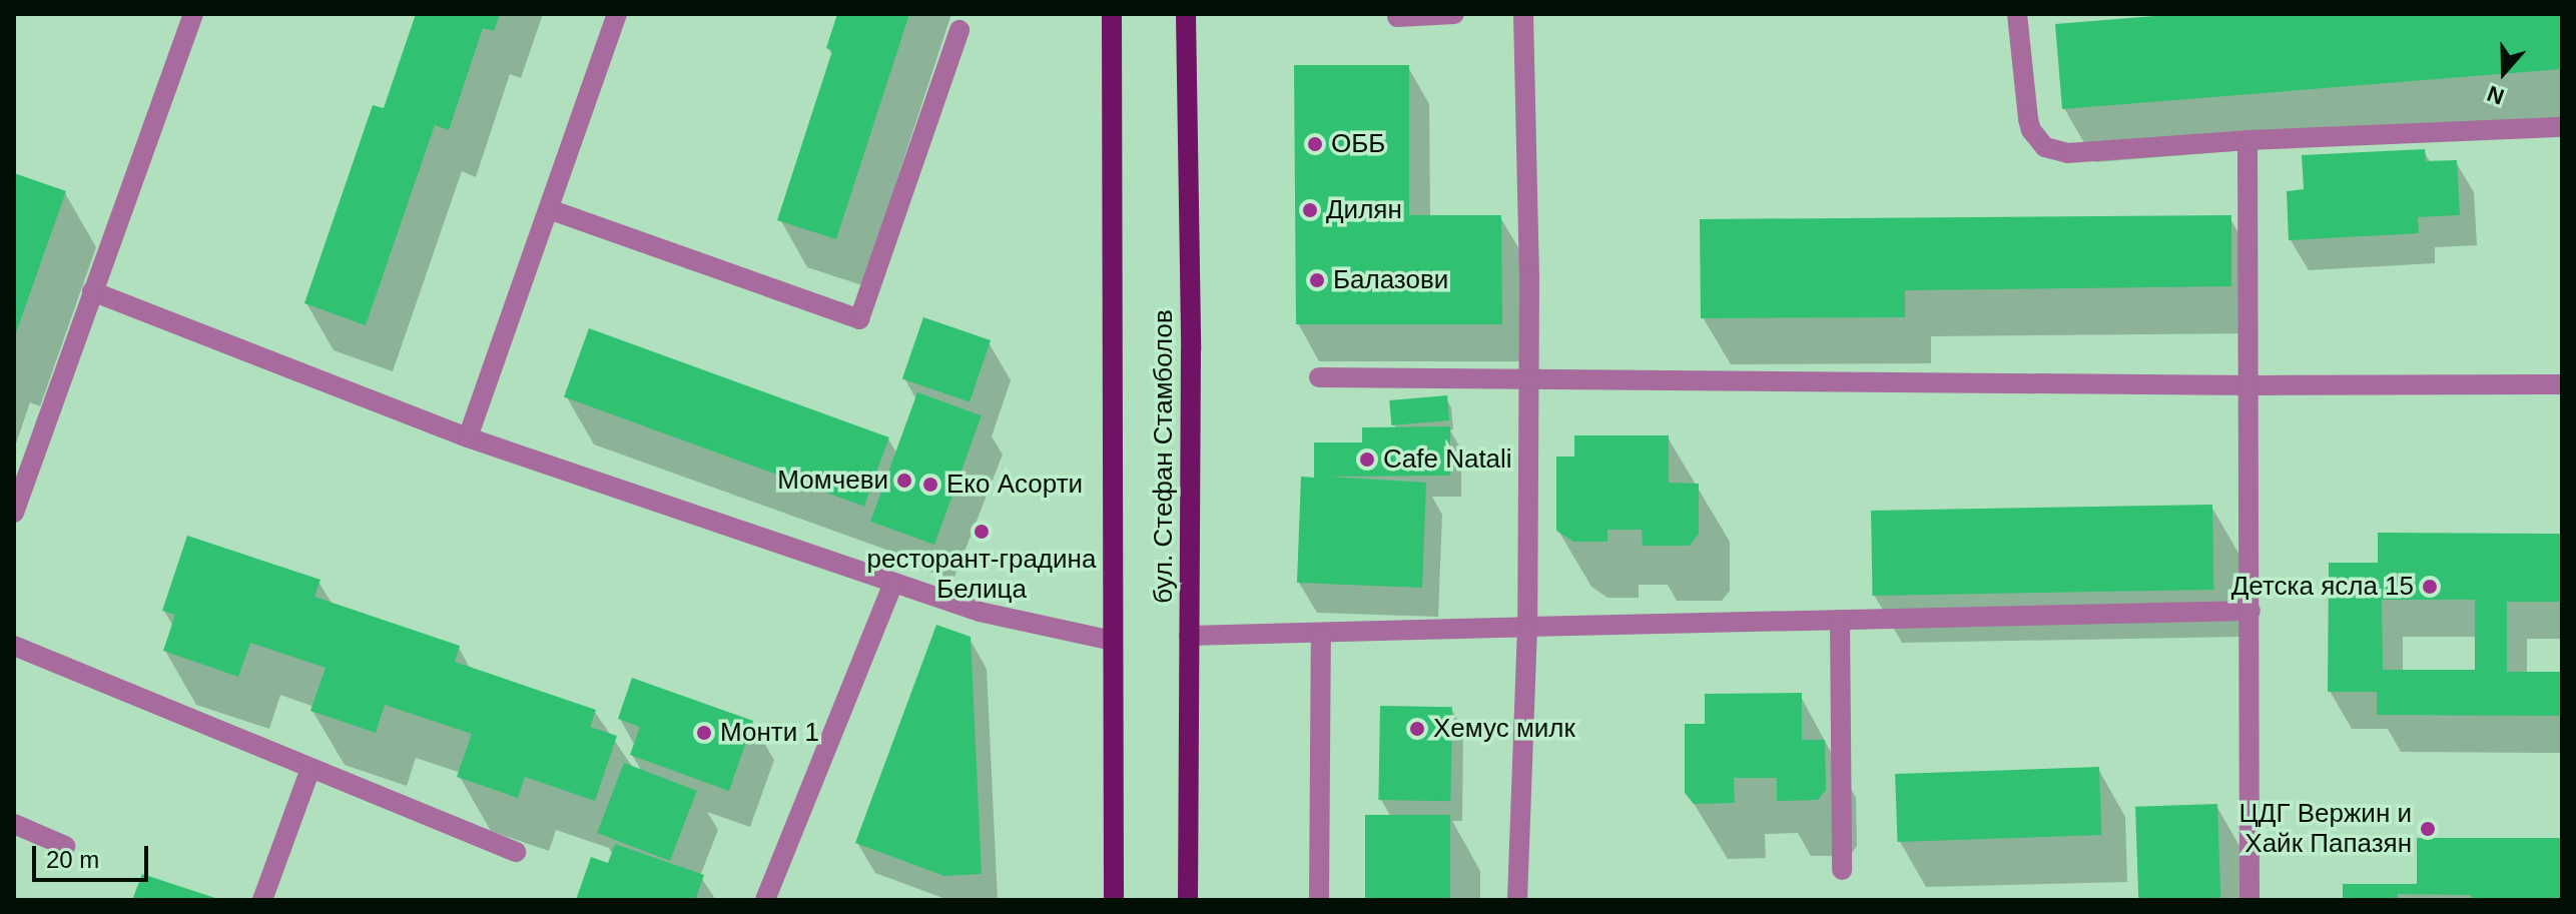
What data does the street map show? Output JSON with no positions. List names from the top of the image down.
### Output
{
  "streets": {
    "main road": ["бул. Стефан Стамболов"]
  },
  "places": [
    "ОББ",
    "Дилян",
    "Балазови",
    "Cafe Natali",
    "Момчеви",
    "Еко Асорти",
    "ресторант-градина Белица",
    "Детска ясла 15",
    "Хемус милк",
    "Монти 1",
    "ЦДГ Вержин и Хайк Папазян"
  ],
  "scale_bar": "20 m",
  "north": "bottom"
}
